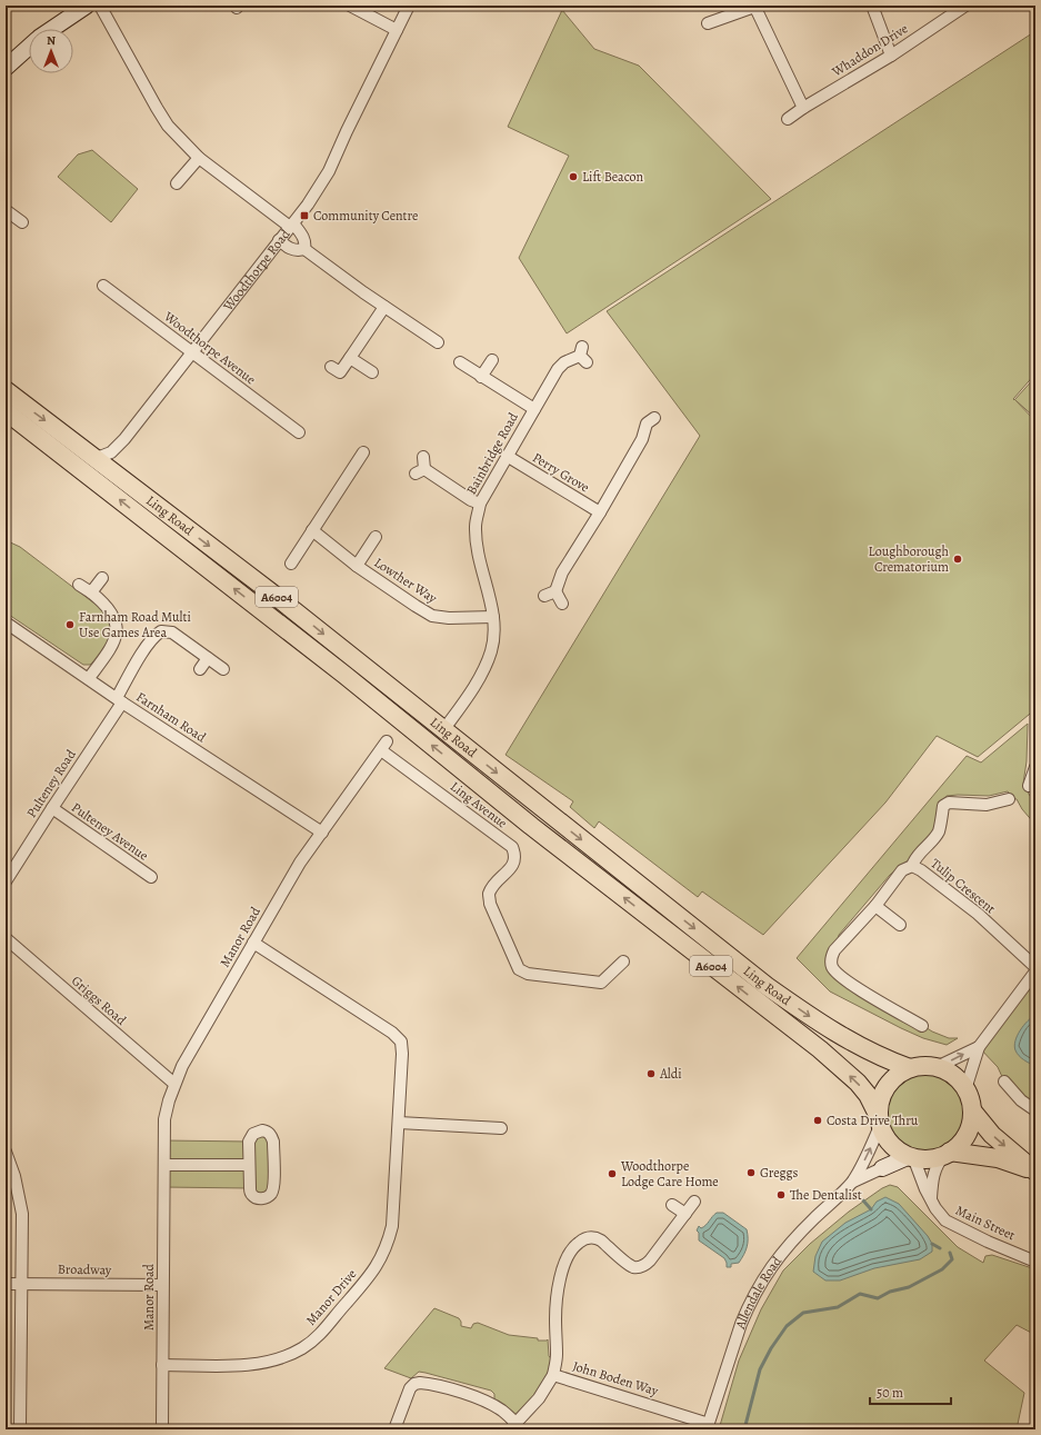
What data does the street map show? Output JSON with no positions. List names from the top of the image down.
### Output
{
  "streets": {
    "main road": ["Woodthorpe Road", "Ling Road", "A6004"],
    "street": [
      "Whaddon Drive",
      "Woodthorpe Avenue",
      "Bainbridge Road",
      "Perry Grove",
      "Lowther Way",
      "Farnham Road",
      "Pulteney Road",
      "Ling Avenue",
      "Pulteney Avenue",
      "Tulip Crescent",
      "Manor Road",
      "Griggs Road",
      "Main Street",
      "Broadway",
      "Allendale Road",
      "Manor Drive",
      "John Boden Way"
    ]
  },
  "crossings": [
    ["Woodthorpe Road", "Woodthorpe Avenue"],
    ["Woodthorpe Road", "Ling Road"],
    ["Bainbridge Road", "Perry Grove"],
    ["Bainbridge Road", "Ling Road"],
    ["Bainbridge Road", "Lowther Way"],
    ["Ling Road", "A6004"],
    ["Ling Road", "Main Street"],
    ["Ling Road", "Allendale Road"],
    ["A6004", "Main Street"],
    ["A6004", "Allendale Road"],
    ["Farnham Road", "Pulteney Road"],
    ["Farnham Road", "Manor Road"],
    ["Pulteney Road", "Pulteney Avenue"],
    ["Ling Avenue", "Manor Road"],
    ["Manor Road", "Griggs Road"],
    ["Manor Road", "Broadway"],
    ["Manor Road", "Manor Drive"],
    ["Main Street", "Allendale Road"],
    ["Allendale Road", "John Boden Way"]
  ],
  "places": {
    "other": [
      "Lift Beacon",
      "Loughborough Crematorium",
      "Farnham Road Multi Use Games Area",
      "Aldi",
      "Costa Drive Thru",
      "Greggs",
      "Woodthorpe Lodge Care Home",
      "The Dentalist"
    ],
    "transit": ["Community Centre"]
  },
  "scale_bar": "50 m",
  "north": "top"
}
